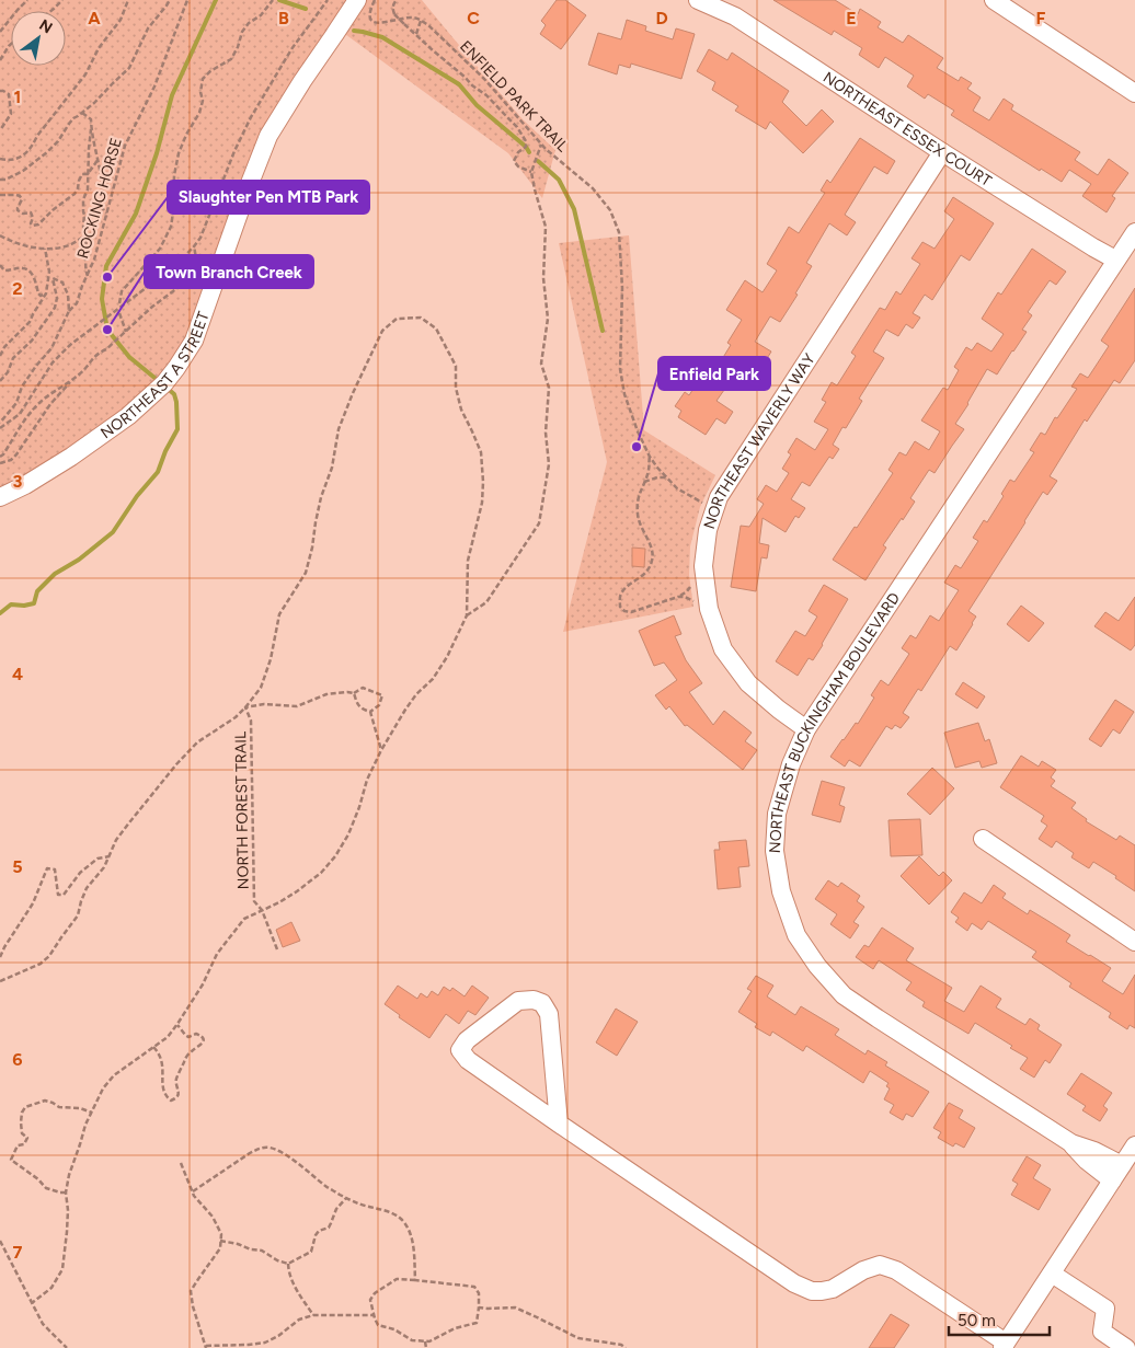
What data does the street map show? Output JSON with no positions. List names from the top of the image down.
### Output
{
  "streets": {
    "street": [
      "NORTHEAST ESSEX COURT",
      "NORTHEAST A STREET",
      "NORTHEAST WAVERLY WAY",
      "NORTHEAST BUCKINGHAM BOULEVARD"
    ],
    "path": ["ENFIELD PARK TRAIL", "ROCKING HORSE", "NORTH FOREST TRAIL"]
  },
  "crossings": [
    ["ENFIELD PARK TRAIL", "NORTHEAST WAVERLY WAY"],
    ["NORTHEAST ESSEX COURT", "NORTHEAST WAVERLY WAY"],
    ["NORTHEAST ESSEX COURT", "NORTHEAST BUCKINGHAM BOULEVARD"],
    ["NORTHEAST WAVERLY WAY", "NORTHEAST BUCKINGHAM BOULEVARD"]
  ],
  "places": ["Slaughter Pen MTB Park", "Town Branch Creek", "Enfield Park"],
  "scale_bar": "50 m",
  "north": "top right",
  "grid": {
    "columns": [
      "A",
      "B",
      "C",
      "D",
      "E",
      "F"
    ],
    "rows": [
      "1",
      "2",
      "3",
      "4",
      "5",
      "6",
      "7"
    ]
  }
}
